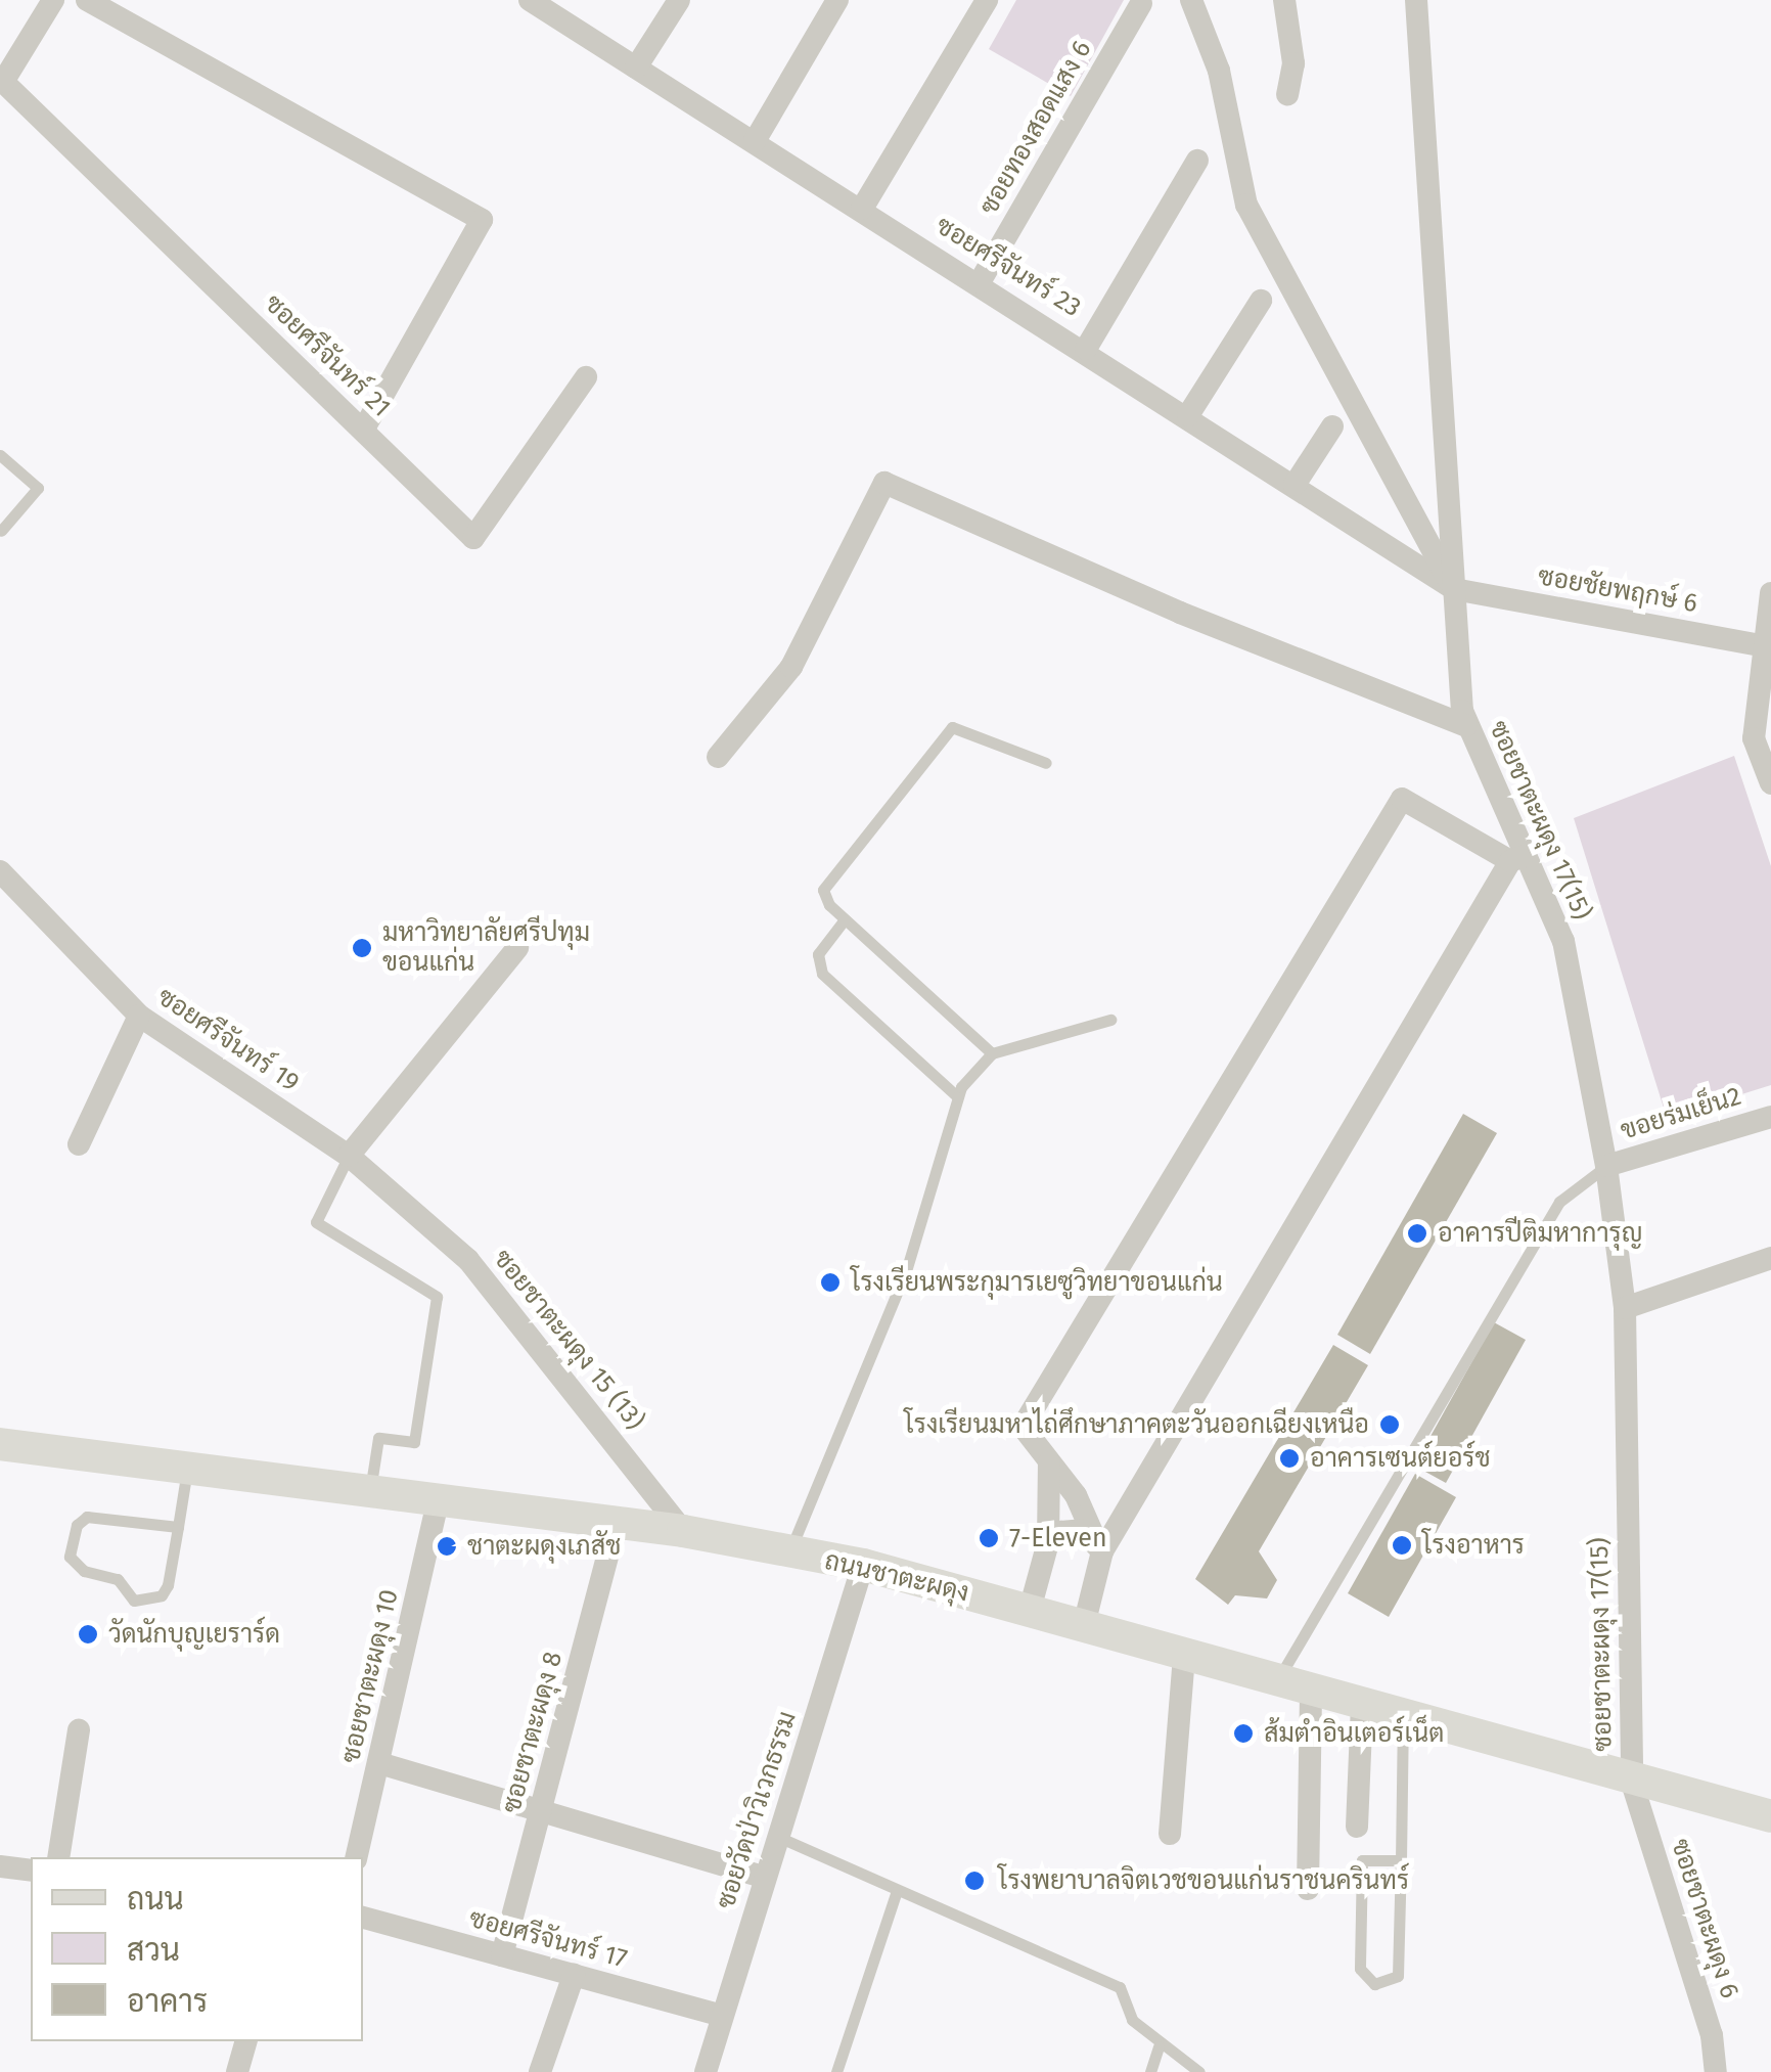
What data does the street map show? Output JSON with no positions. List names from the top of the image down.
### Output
{
  "streets": {
    "street": [
      "ซอยทองสอดแสง 6",
      "ซอยศรีจันทร์ 23",
      "ซอยศรีจันทร์ 21",
      "ซอยชัยพฤกษ์ 6",
      "ซอยชาตะผดุง 17(15)",
      "ซอยศรีจันทร์ 19",
      "ขอยร่มเย็น2",
      "ซอยชาตะผดุง 15 (13)",
      "ถนนชาตะผดุง",
      "ซอยชาตะผดุง 10",
      "ซอยชาตะผดุง 8",
      "ซอยวัดป่าวิเวกธรรม",
      "ซอยชาตะผดุง 6",
      "ซอยศรีจันทร์ 17"
    ]
  },
  "crossings": [
    ["ซอยทองสอดแสง 6", "ซอยศรีจันทร์ 23"],
    ["ซอยศรีจันทร์ 23", "ซอยชัยพฤกษ์ 6"],
    ["ซอยศรีจันทร์ 23", "ซอยชาตะผดุง 17(15)"],
    ["ซอยชัยพฤกษ์ 6", "ซอยชาตะผดุง 17(15)"],
    ["ซอยชาตะผดุง 17(15)", "ขอยร่มเย็น2"],
    ["ซอยชาตะผดุง 17(15)", "ถนนชาตะผดุง"],
    ["ซอยชาตะผดุง 17(15)", "ซอยชาตะผดุง 6"],
    ["ซอยศรีจันทร์ 19", "ซอยชาตะผดุง 15 (13)"],
    ["ซอยชาตะผดุง 15 (13)", "ถนนชาตะผดุง"],
    ["ถนนชาตะผดุง", "ซอยชาตะผดุง 10"],
    ["ถนนชาตะผดุง", "ซอยชาตะผดุง 8"],
    ["ถนนชาตะผดุง", "ซอยวัดป่าวิเวกธรรม"],
    ["ถนนชาตะผดุง", "ซอยชาตะผดุง 6"],
    ["ซอยชาตะผดุง 8", "ซอยศรีจันทร์ 17"],
    ["ซอยวัดป่าวิเวกธรรม", "ซอยศรีจันทร์ 17"]
  ],
  "places": [
    "มหาวิทยาลัยศรีปทุม ขอนแก่น",
    "อาคารปีติมหาการุญ",
    "โรงเรียนพระกุมารเยซูวิทยาขอนแก่น",
    "โรงเรียนมหาไถ่ศึกษาภาคตะวันออกเฉียงเหนือ",
    "อาคารเซนต์ยอร์ช",
    "7-Eleven",
    "โรงอาหาร",
    "ชาตะผดุงเภสัช",
    "วัดนักบุญเยราร์ด",
    "ส้มตำอินเตอร์เน็ต",
    "โรงพยาบาลจิตเวชขอนแก่นราชนครินทร์"
  ],
  "legend": ["ถนน", "สวน", "อาคาร"]
}
